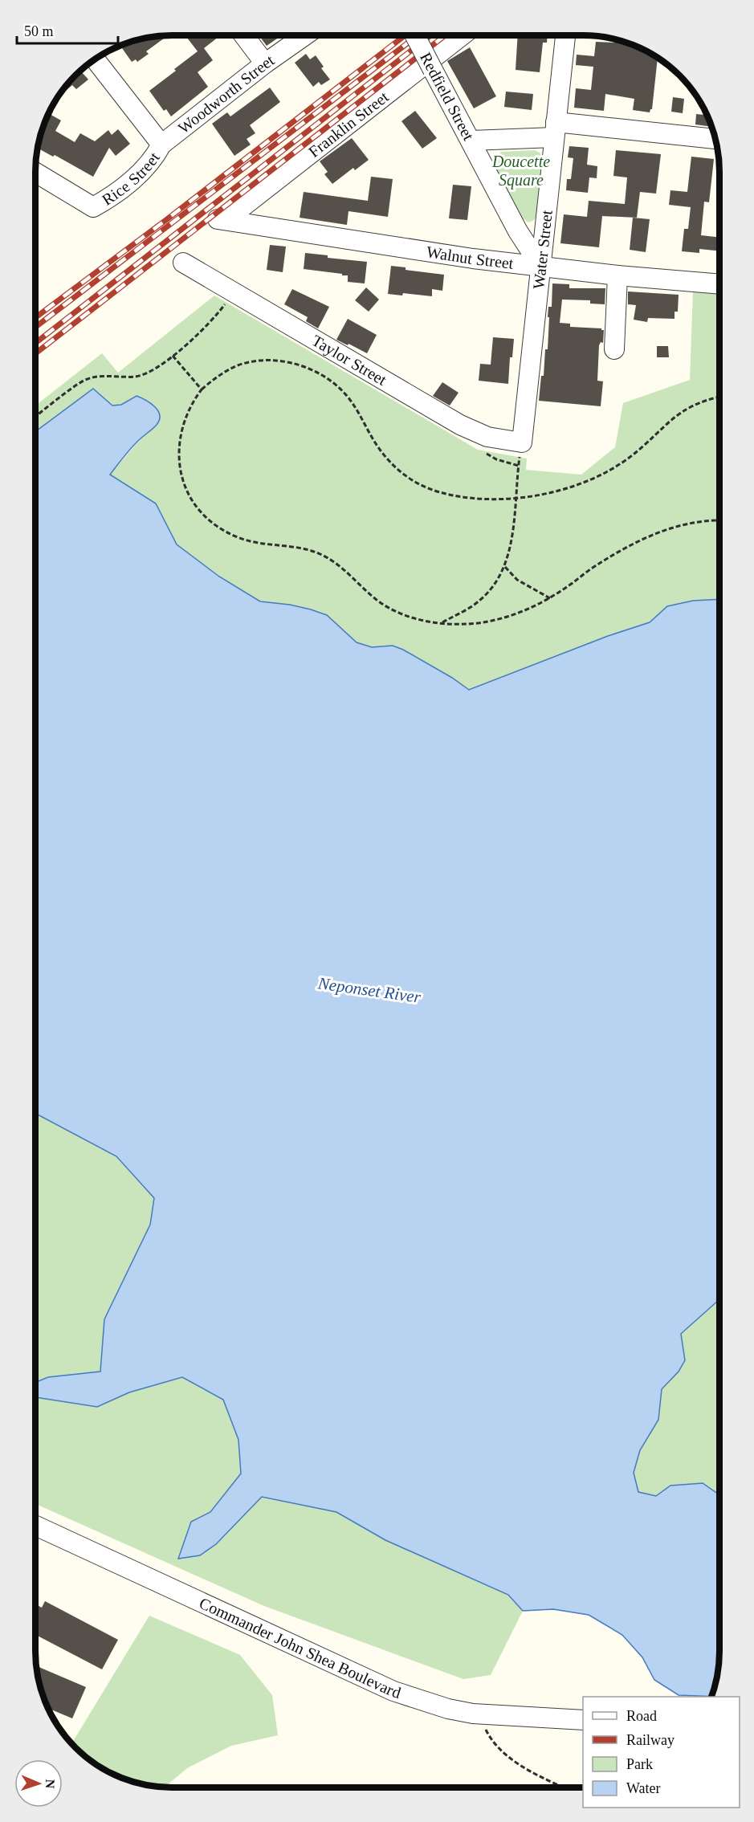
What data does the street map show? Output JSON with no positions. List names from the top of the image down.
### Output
{
  "streets": {
    "street": [
      "Woodworth Street",
      "Redfield Street",
      "Franklin Street",
      "Rice Street",
      "Water Street",
      "Walnut Street",
      "Taylor Street",
      "Commander John Shea Boulevard"
    ]
  },
  "crossings": [
    ["Woodworth Street", "Rice Street"],
    ["Redfield Street", "Water Street"],
    ["Redfield Street", "Walnut Street"],
    ["Franklin Street", "Walnut Street"],
    ["Water Street", "Walnut Street"],
    ["Water Street", "Taylor Street"]
  ],
  "water": ["Neponset River"],
  "parks": ["Doucette Square"],
  "legend": [
    "Road",
    "Railway",
    "Park",
    "Water"
  ],
  "scale_bar": "50 m",
  "north": "right"
}
